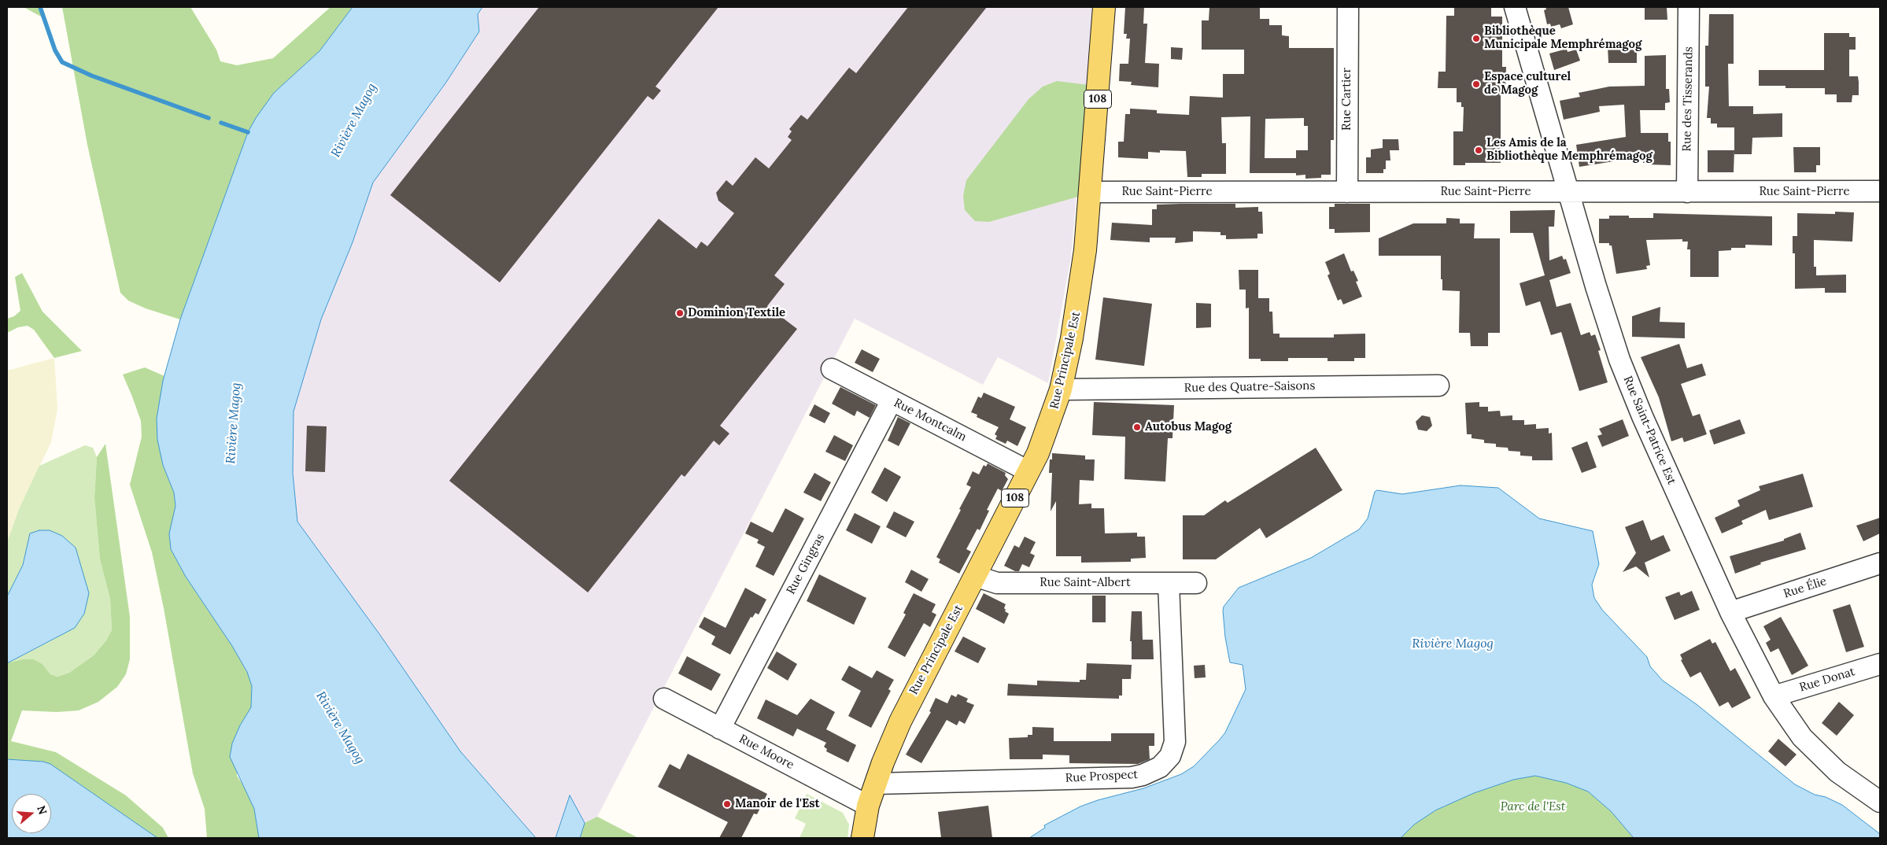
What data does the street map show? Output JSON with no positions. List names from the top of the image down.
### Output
{
  "streets": {
    "main road": ["108", "Rue Principale Est"],
    "street": [
      "Rue Cartier",
      "Rue des Tisserands",
      "Rue Saint-Pierre",
      "Rue des Quatre-Saisons",
      "Rue Montcalm",
      "Rue Saint-Patrice Est",
      "Rue Gingras",
      "Rue Saint-Albert",
      "Rue Élie",
      "Rue Donat",
      "Rue Moore",
      "Rue Prospect"
    ]
  },
  "crossings": [
    ["Rue Cartier", "Rue Saint-Pierre"],
    ["Rue des Tisserands", "Rue Saint-Pierre"],
    ["Rue Saint-Pierre", "Rue Principale Est"],
    ["Rue Saint-Pierre", "Rue Saint-Patrice Est"],
    ["Rue Principale Est", "Rue des Quatre-Saisons"],
    ["Rue Principale Est", "Rue Montcalm"],
    ["Rue Principale Est", "Rue Saint-Albert"],
    ["Rue Principale Est", "Rue Moore"],
    ["Rue Principale Est", "Rue Prospect"],
    ["Rue Montcalm", "Rue Gingras"],
    ["Rue Saint-Patrice Est", "Rue Élie"],
    ["Rue Saint-Patrice Est", "Rue Donat"],
    ["Rue Gingras", "Rue Moore"],
    ["Rue Saint-Albert", "Rue Prospect"]
  ],
  "water": ["Rivière Magog"],
  "parks": ["Parc de l'Est"],
  "places": [
    "Bibliothèque Municipale Memphrémagog",
    "Espace culturel de Magog",
    "Les Amis de la Bibliothèque Memphrémagog",
    "Dominion Textile",
    "Autobus Magog",
    "Manoir de l'Est"
  ],
  "north": "right"
}
